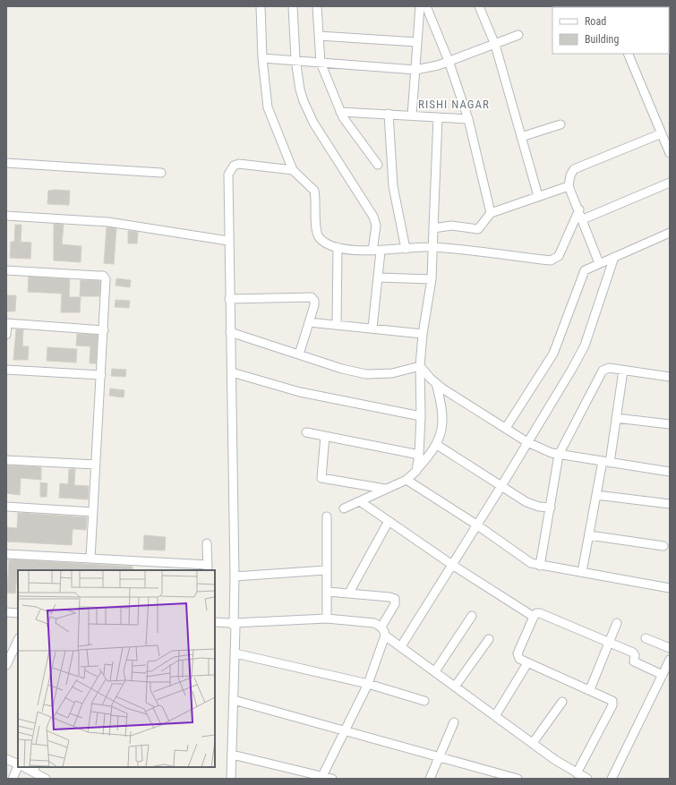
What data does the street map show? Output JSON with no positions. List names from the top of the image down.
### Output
{
  "districts": ["RISHI NAGAR"],
  "legend": ["Road", "Building"]
}
